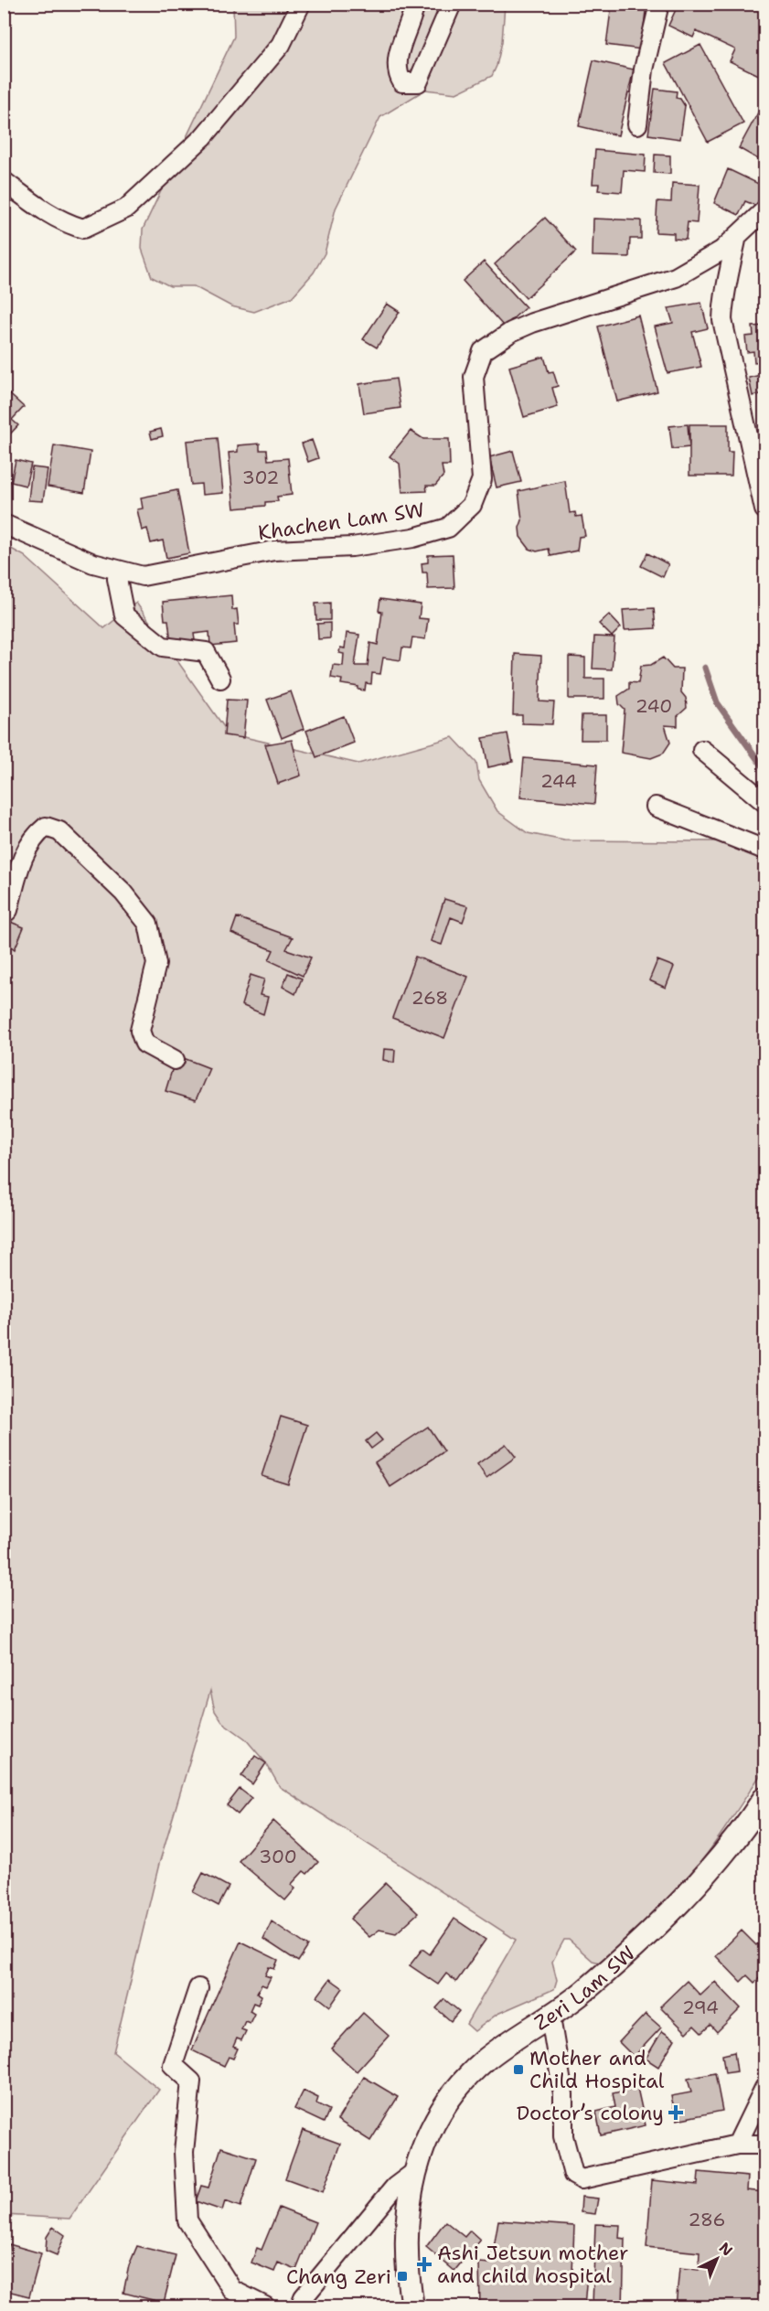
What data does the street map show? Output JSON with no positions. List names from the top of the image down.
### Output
{
  "streets": {
    "street": ["Khachen Lam SW", "Zeri Lam SW"]
  },
  "places": {
    "transit": ["Mother and Child Hospital", "Chang Zeri"],
    "health": ["Doctor’s colony", "Ashi Jetsun mother and child hospital"]
  },
  "house_numbers": [
    "302",
    "240",
    "244",
    "268",
    "300",
    "294",
    "286"
  ],
  "north": "top right"
}
